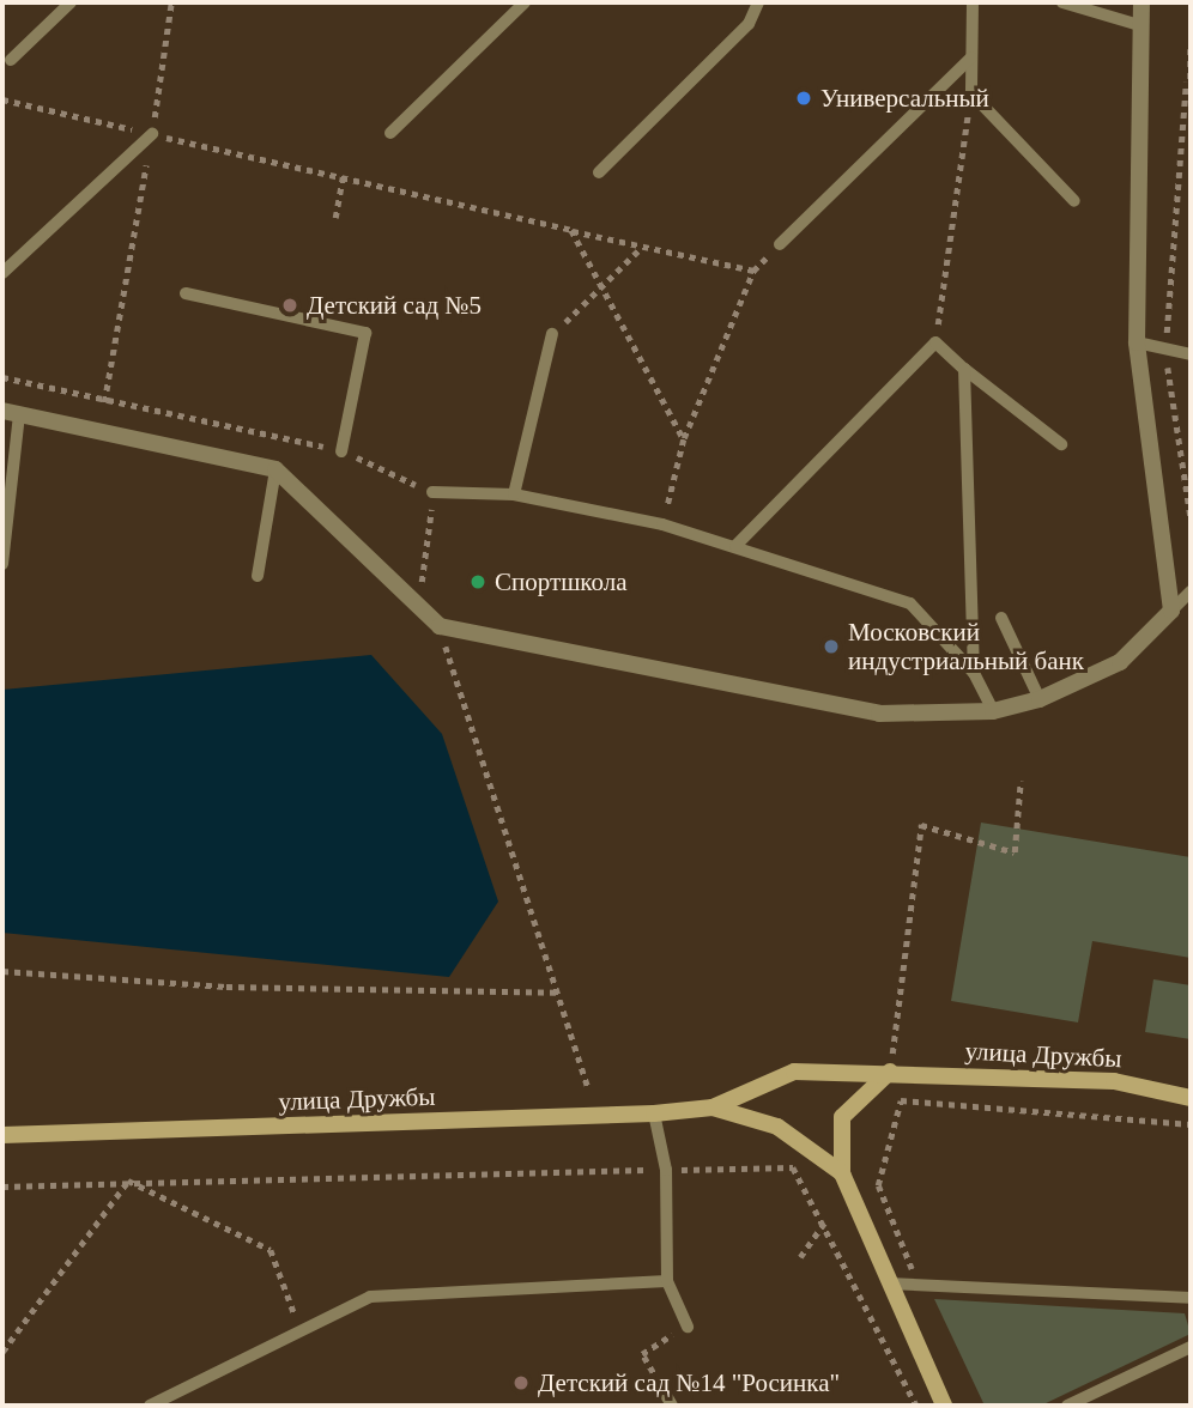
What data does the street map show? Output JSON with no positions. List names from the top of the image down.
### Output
{
  "streets": {
    "street": ["улица Дружбы"]
  },
  "places": [
    "Универсальный",
    "Детский сад №5",
    "Спортшкола",
    "Московский индустриальный банк",
    "Детский сад №14 \"Росинка\""
  ]
}
